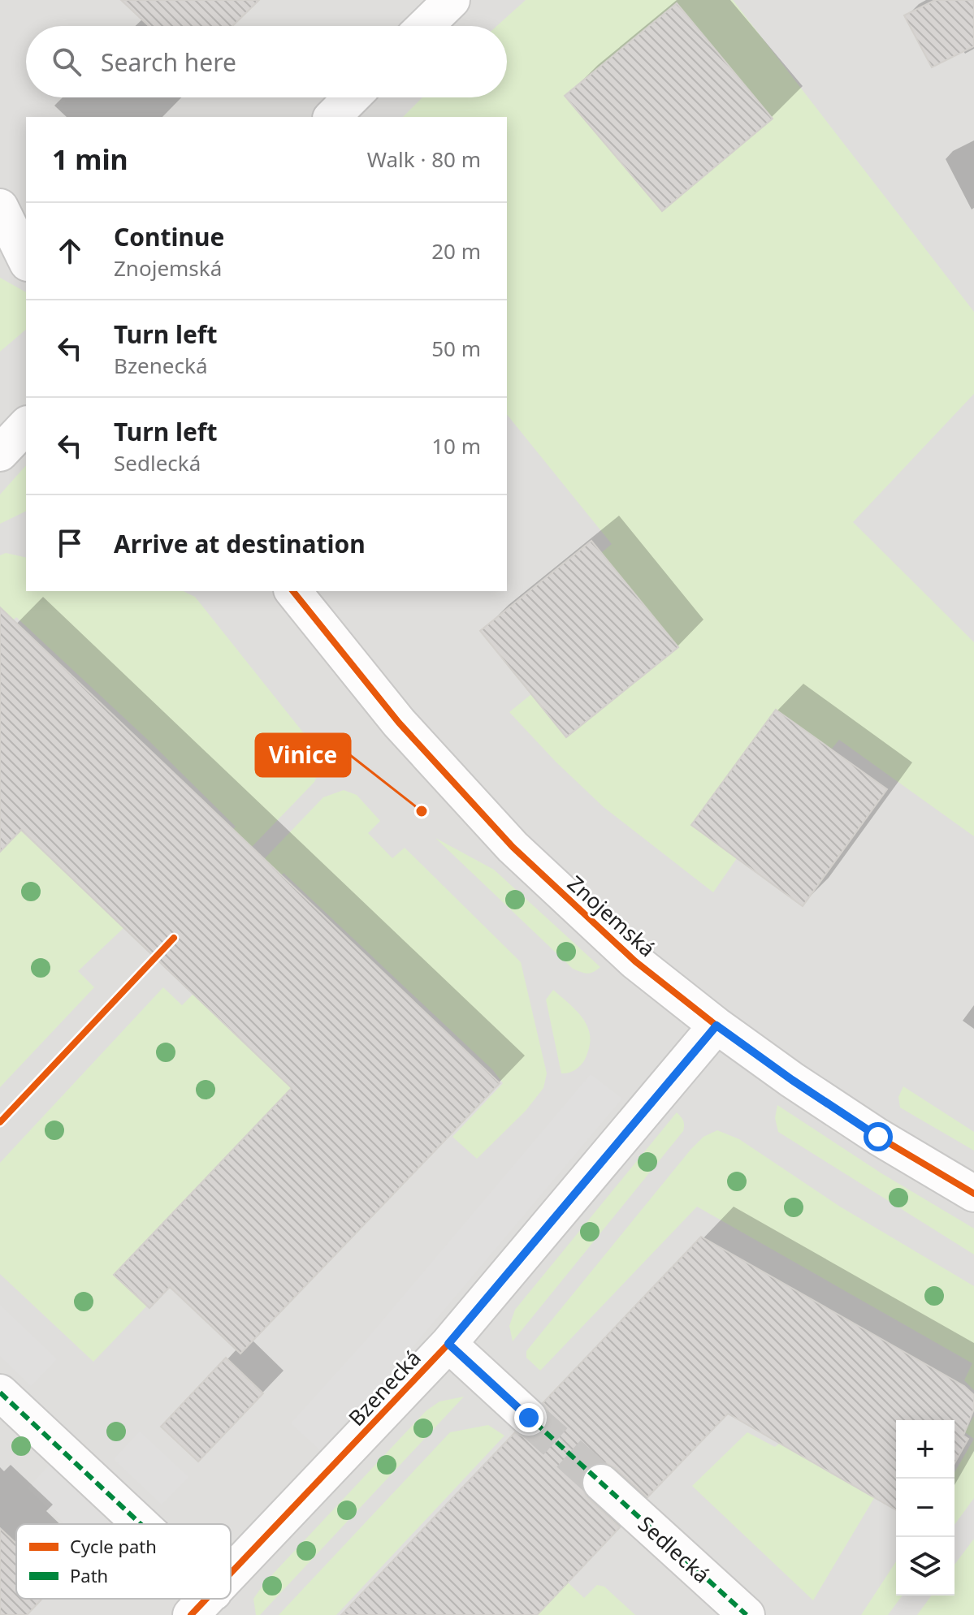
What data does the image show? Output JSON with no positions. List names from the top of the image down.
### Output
{
  "streets": {
    "street": ["Znojemská", "Bzenecká", "Sedlecká"]
  },
  "crossings": [
    ["Znojemská", "Bzenecká"]
  ],
  "places": ["Vinice"],
  "legend": ["Cycle path", "Path"],
  "page": {
    "search": "Search here",
    "heading": ["1 min", "Walk · 80 m"],
    "list": [
      ["Continue", "Znojemská", "20 m"],
      ["Turn left", "Bzenecká", "50 m"],
      ["Turn left", "Sedlecká", "10 m"],
      "Arrive at destination"
    ],
    "map_buttons": ["+", "−"]
  }
}
